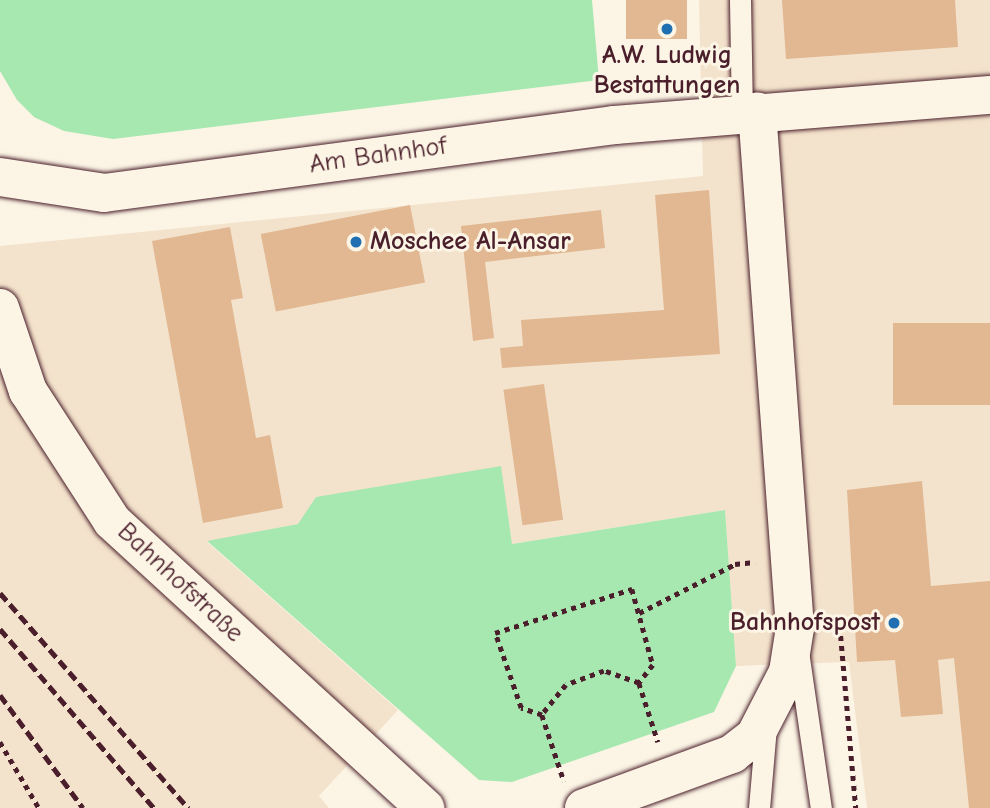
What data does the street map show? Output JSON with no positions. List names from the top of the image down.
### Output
{
  "streets": {
    "street": ["Am Bahnhof", "Bahnhofstraße"]
  },
  "places": ["A.W. Ludwig Bestattungen", "Moschee Al-Ansar", "Bahnhofspost"]
}
